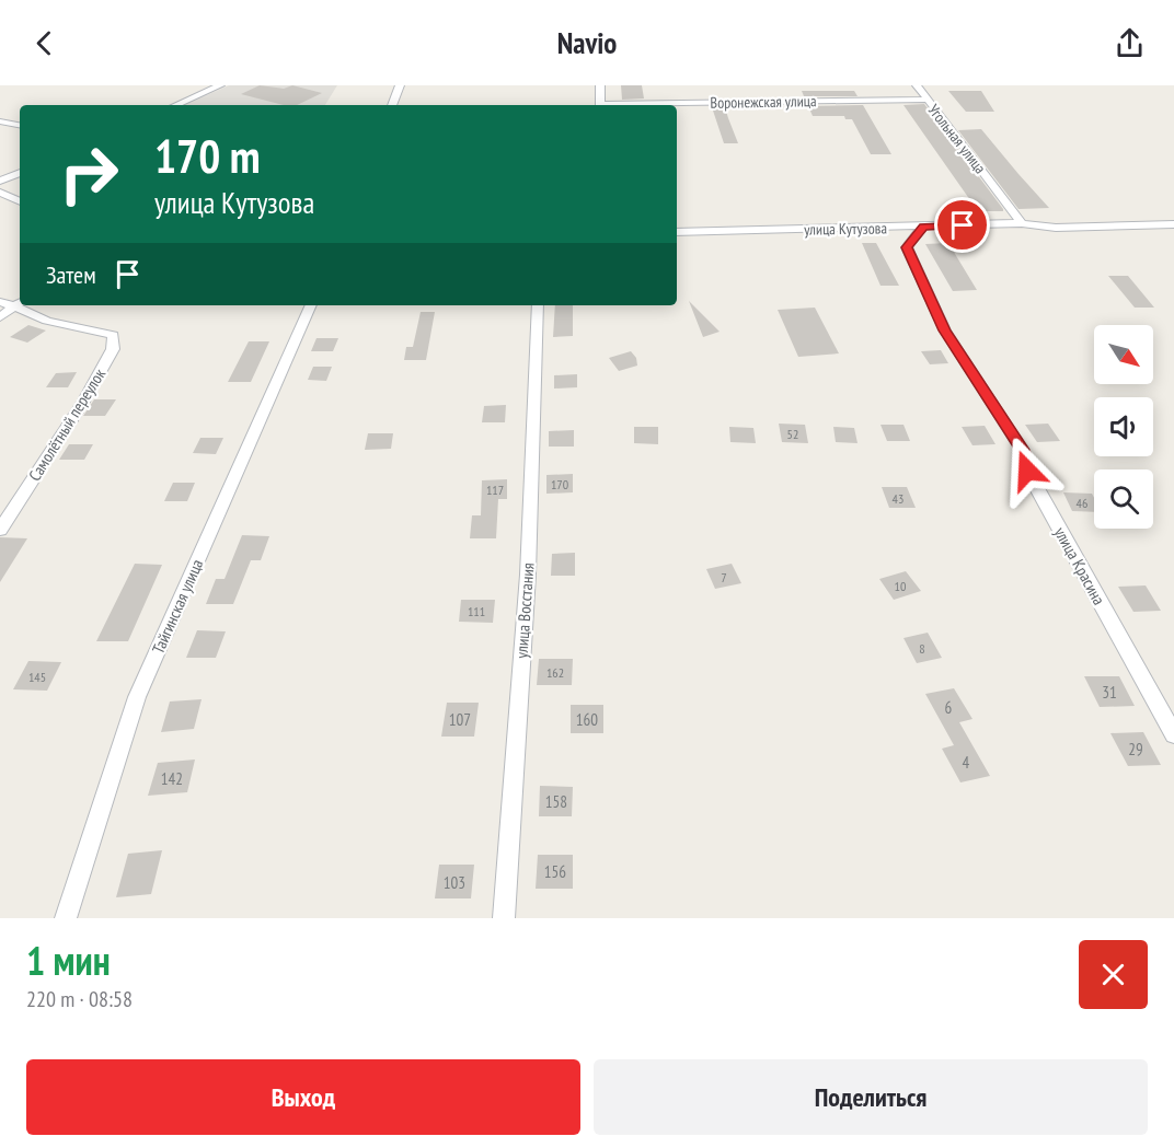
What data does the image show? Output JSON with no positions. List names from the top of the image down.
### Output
{
  "streets": {
    "street": [
      "Воронежская улица",
      "Угольная улица",
      "улица Кутузова",
      "Самолётный переулок",
      "улица Красина",
      "Тайгинская улица",
      "улица Восстания"
    ]
  },
  "crossings": [
    ["Воронежская улица", "Угольная улица"],
    ["Угольная улица", "улица Кутузова"],
    ["улица Кутузова", "улица Красина"]
  ],
  "house_numbers": [
    "52",
    "170",
    "117",
    "43",
    "46",
    "7",
    "10",
    "111",
    "8",
    "162",
    "145",
    "31",
    "6",
    "107",
    "160",
    "29",
    "4",
    "142",
    "158",
    "156",
    "103"
  ],
  "north": "bottom right",
  "page": {
    "header": "Navio",
    "turn": ["170 m", "улица Кутузова"],
    "then": "Затем",
    "heading": ["1 мин", "220 m · 08:58"],
    "buttons": ["Выход", "Поделиться"]
  }
}
